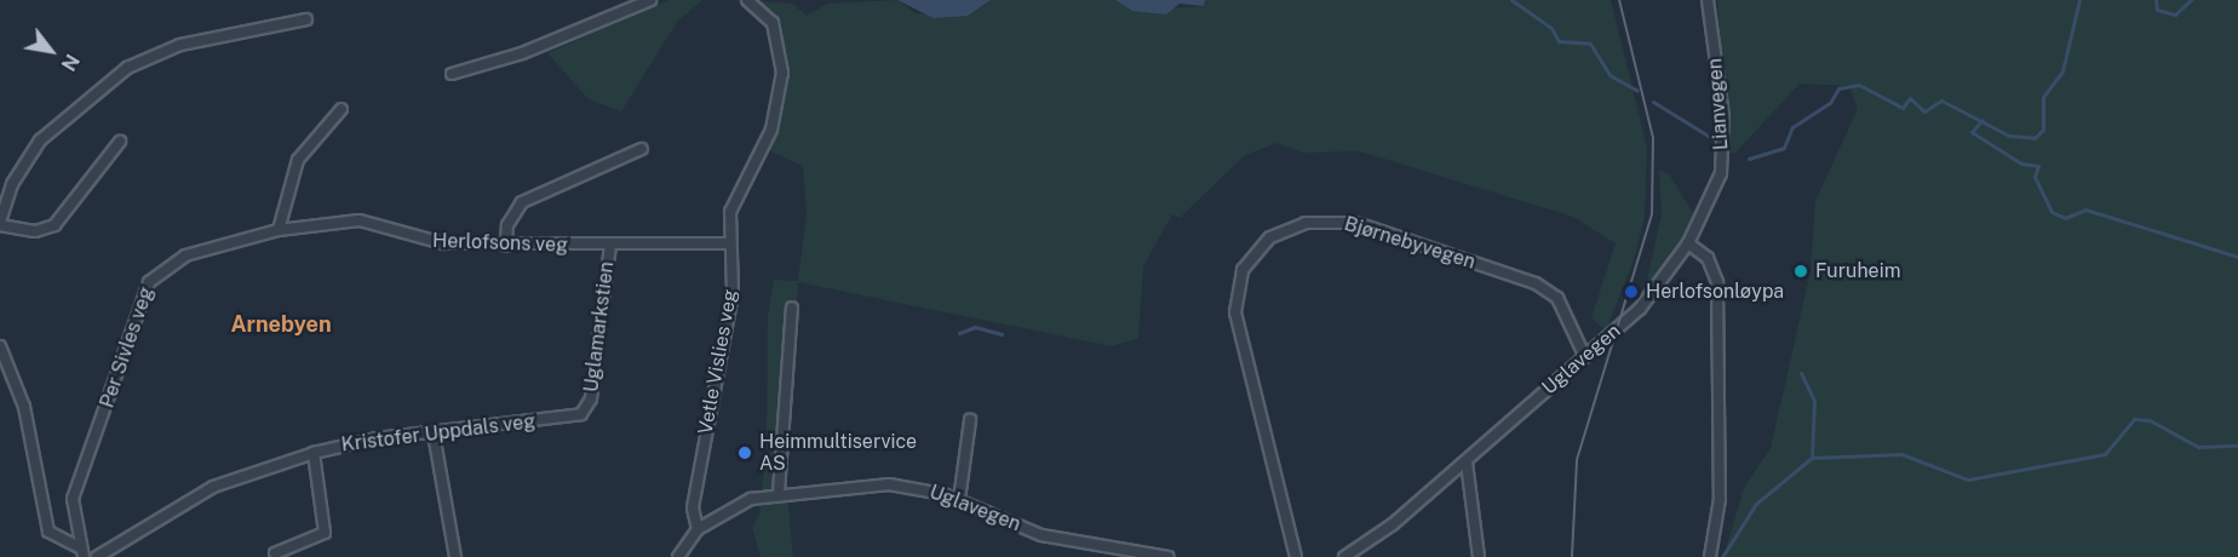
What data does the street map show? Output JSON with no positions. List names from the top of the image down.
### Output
{
  "streets": {
    "street": [
      "Lianvegen",
      "Herlofsons veg",
      "Bjørnebyvegen",
      "Uglamarkstien",
      "Per Sivles veg",
      "Uglavegen",
      "Vetle Vislies veg",
      "Kristofer Uppdals veg"
    ]
  },
  "crossings": [
    ["Lianvegen", "Uglavegen"],
    ["Herlofsons veg", "Uglamarkstien"],
    ["Herlofsons veg", "Per Sivles veg"],
    ["Herlofsons veg", "Vetle Vislies veg"],
    ["Bjørnebyvegen", "Uglavegen"],
    ["Uglamarkstien", "Kristofer Uppdals veg"],
    ["Uglavegen", "Vetle Vislies veg"]
  ],
  "districts": ["Arnebyen"],
  "places": ["Furuheim", "Herlofsonløypa", "Heimmultiservice AS"],
  "north": "bottom right"
}
